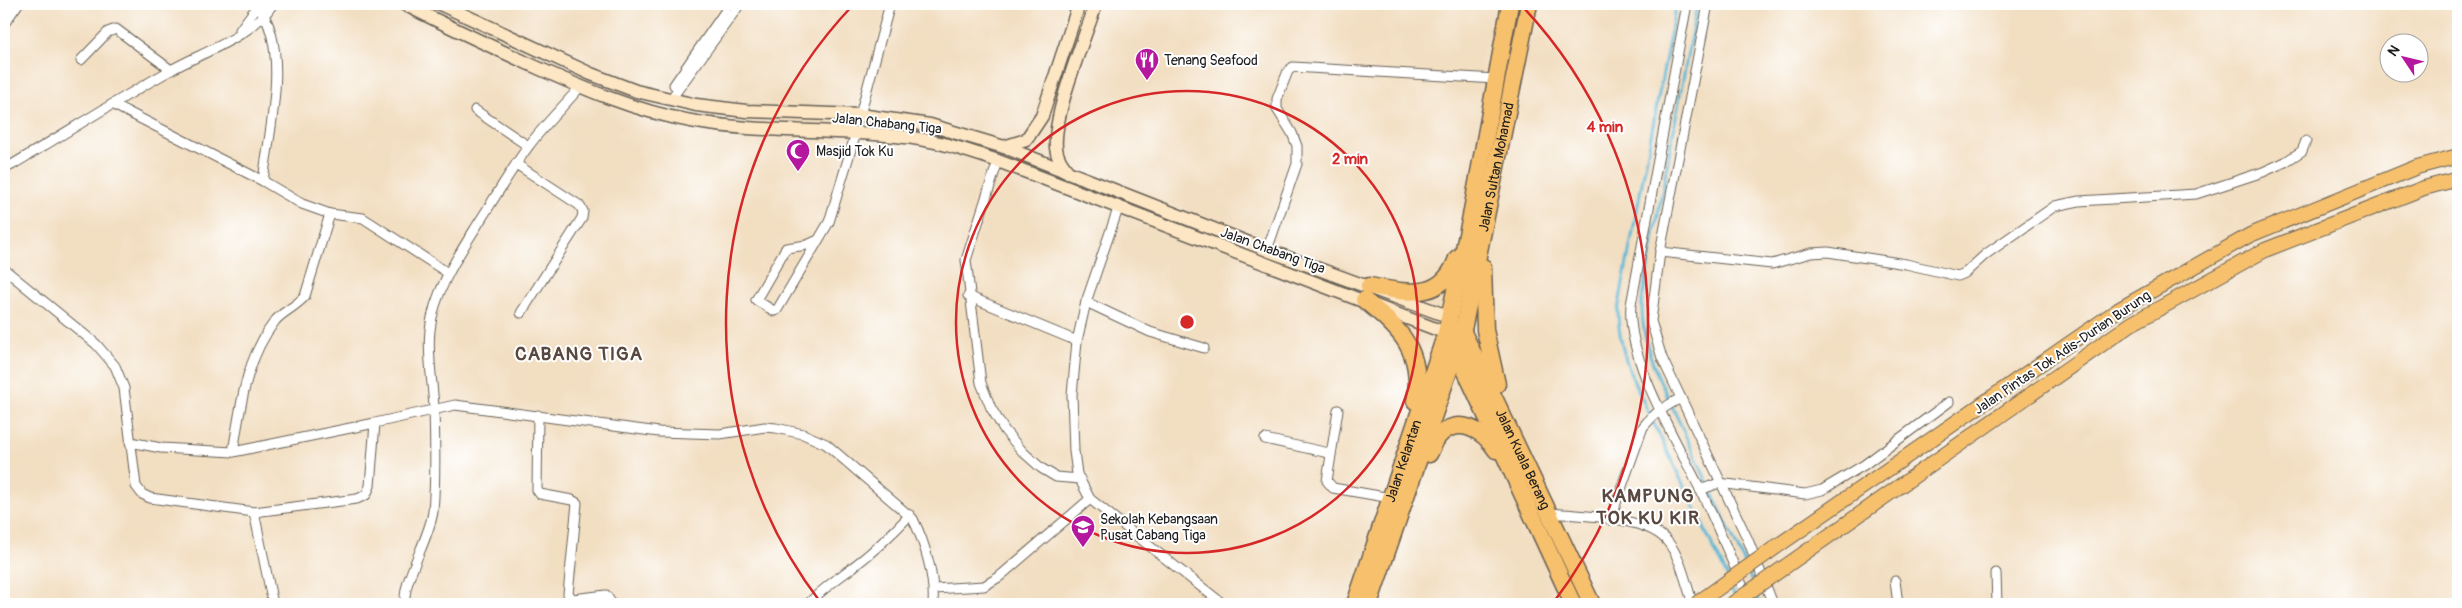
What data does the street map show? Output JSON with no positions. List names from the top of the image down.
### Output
{
  "streets": {
    "highway": ["Jalan Sultan Mohamad", "Jalan Kuala Berang", "Jalan Kelantan"],
    "main road": ["Jalan Chabang Tiga", "Jalan Pintas Tok Adis-Durian Burung"]
  },
  "crossings": [
    ["Jalan Chabang Tiga", "Jalan Sultan Mohamad"],
    ["Jalan Chabang Tiga", "Jalan Kuala Berang"],
    ["Jalan Chabang Tiga", "Jalan Kelantan"],
    ["Jalan Sultan Mohamad", "Jalan Kuala Berang"],
    ["Jalan Sultan Mohamad", "Jalan Kelantan"],
    ["Jalan Kuala Berang", "Jalan Kelantan"]
  ],
  "districts": ["CABANG TIGA", "KAMPUNG TOK KU KIR"],
  "places": {
    "restaurant": ["Tenang Seafood"],
    "mosque": ["Masjid Tok Ku"],
    "school or university": ["Sekolah Kebangsaan Pusat Cabang Tiga"]
  },
  "north": "top left",
  "rings": ["4 min", "2 min"]
}
